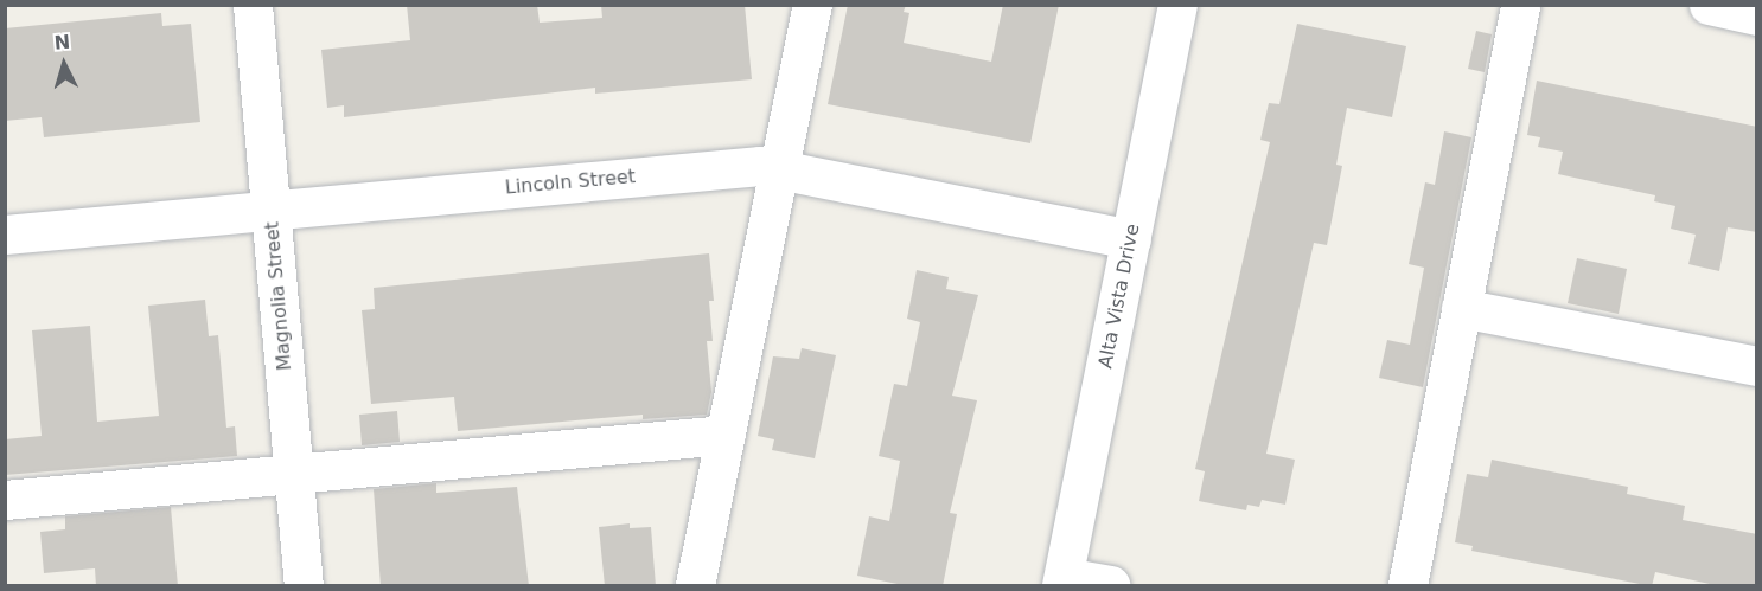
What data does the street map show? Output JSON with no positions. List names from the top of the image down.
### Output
{
  "streets": {
    "street": ["Lincoln Street", "Magnolia Street", "Alta Vista Drive"]
  },
  "crossings": [
    ["Lincoln Street", "Magnolia Street"],
    ["Lincoln Street", "Alta Vista Drive"]
  ],
  "north": "top"
}
